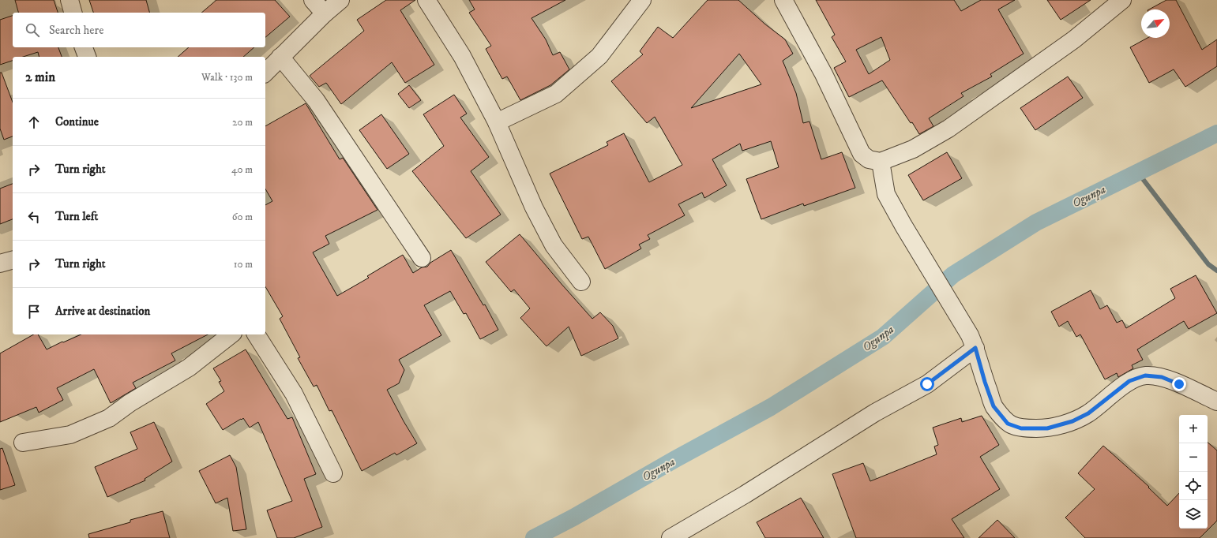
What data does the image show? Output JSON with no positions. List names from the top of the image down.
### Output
{
  "water": ["Ogunpa"],
  "north": "top right",
  "page": {
    "search": "Search here",
    "heading": ["2 min", "Walk · 130 m"],
    "list": [
      ["Continue", "20 m"],
      ["Turn right", "40 m"],
      ["Turn left", "60 m"],
      ["Turn right", "10 m"],
      "Arrive at destination"
    ],
    "map_buttons": ["+", "−"]
  }
}
